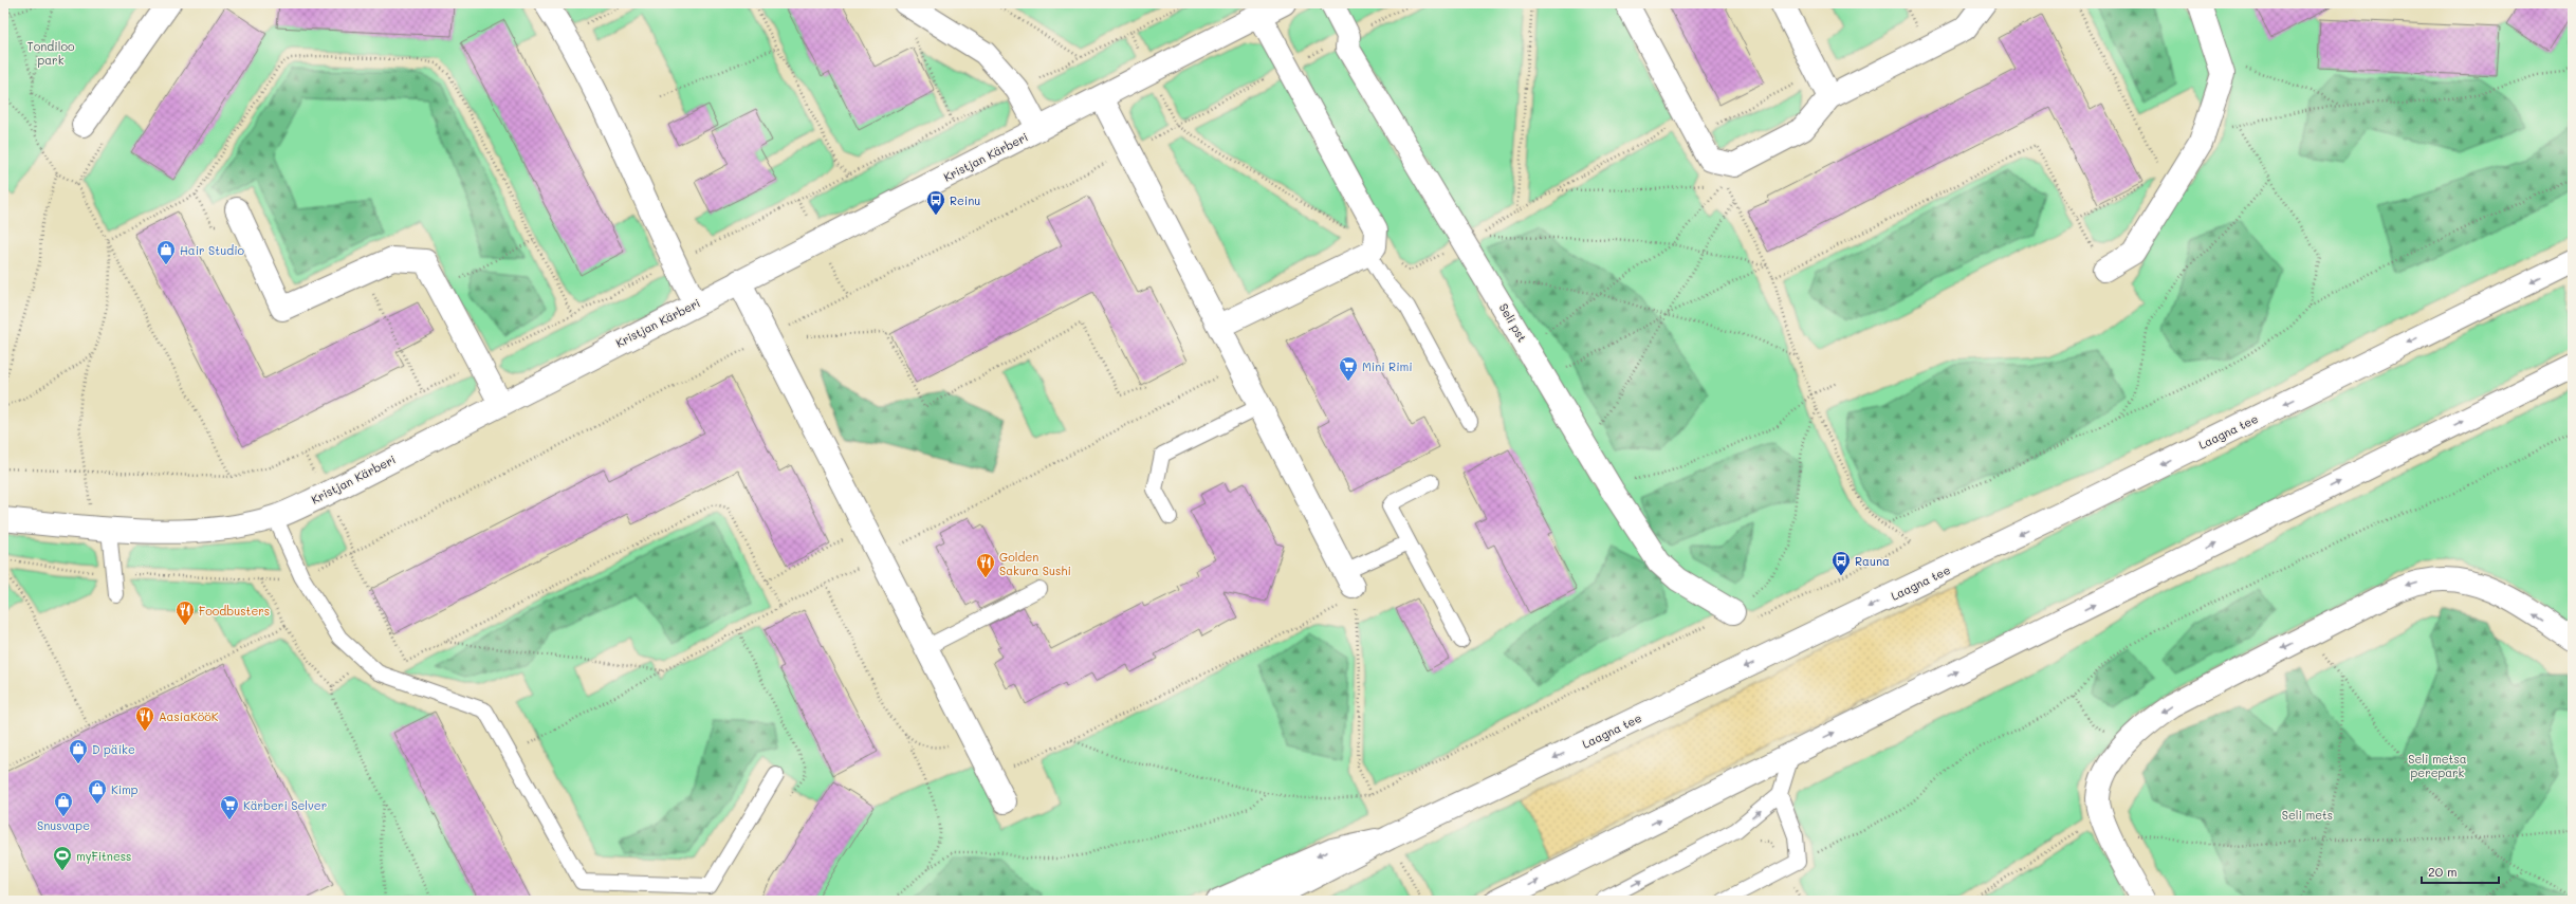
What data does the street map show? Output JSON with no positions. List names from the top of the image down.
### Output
{
  "streets": {
    "street": ["Kristjan Kärberi", "Seli pst", "Laagna tee"]
  },
  "parks": ["Tondiloo park", "Seli metsa perepark", "Seli mets"],
  "places": {
    "bus stop": ["Reinu", "Rauna"],
    "shop": [
      "Hair Studio",
      "D päike",
      "Kimp",
      "Snusvape"
    ],
    "supermarket": ["Mini Rimi", "Kärberi Selver"],
    "restaurant": ["Golden Sakura Sushi", "Foodbusters", "AasiaKööK"],
    "sports": ["myFitness"]
  },
  "scale_bar": "20 m"
}
